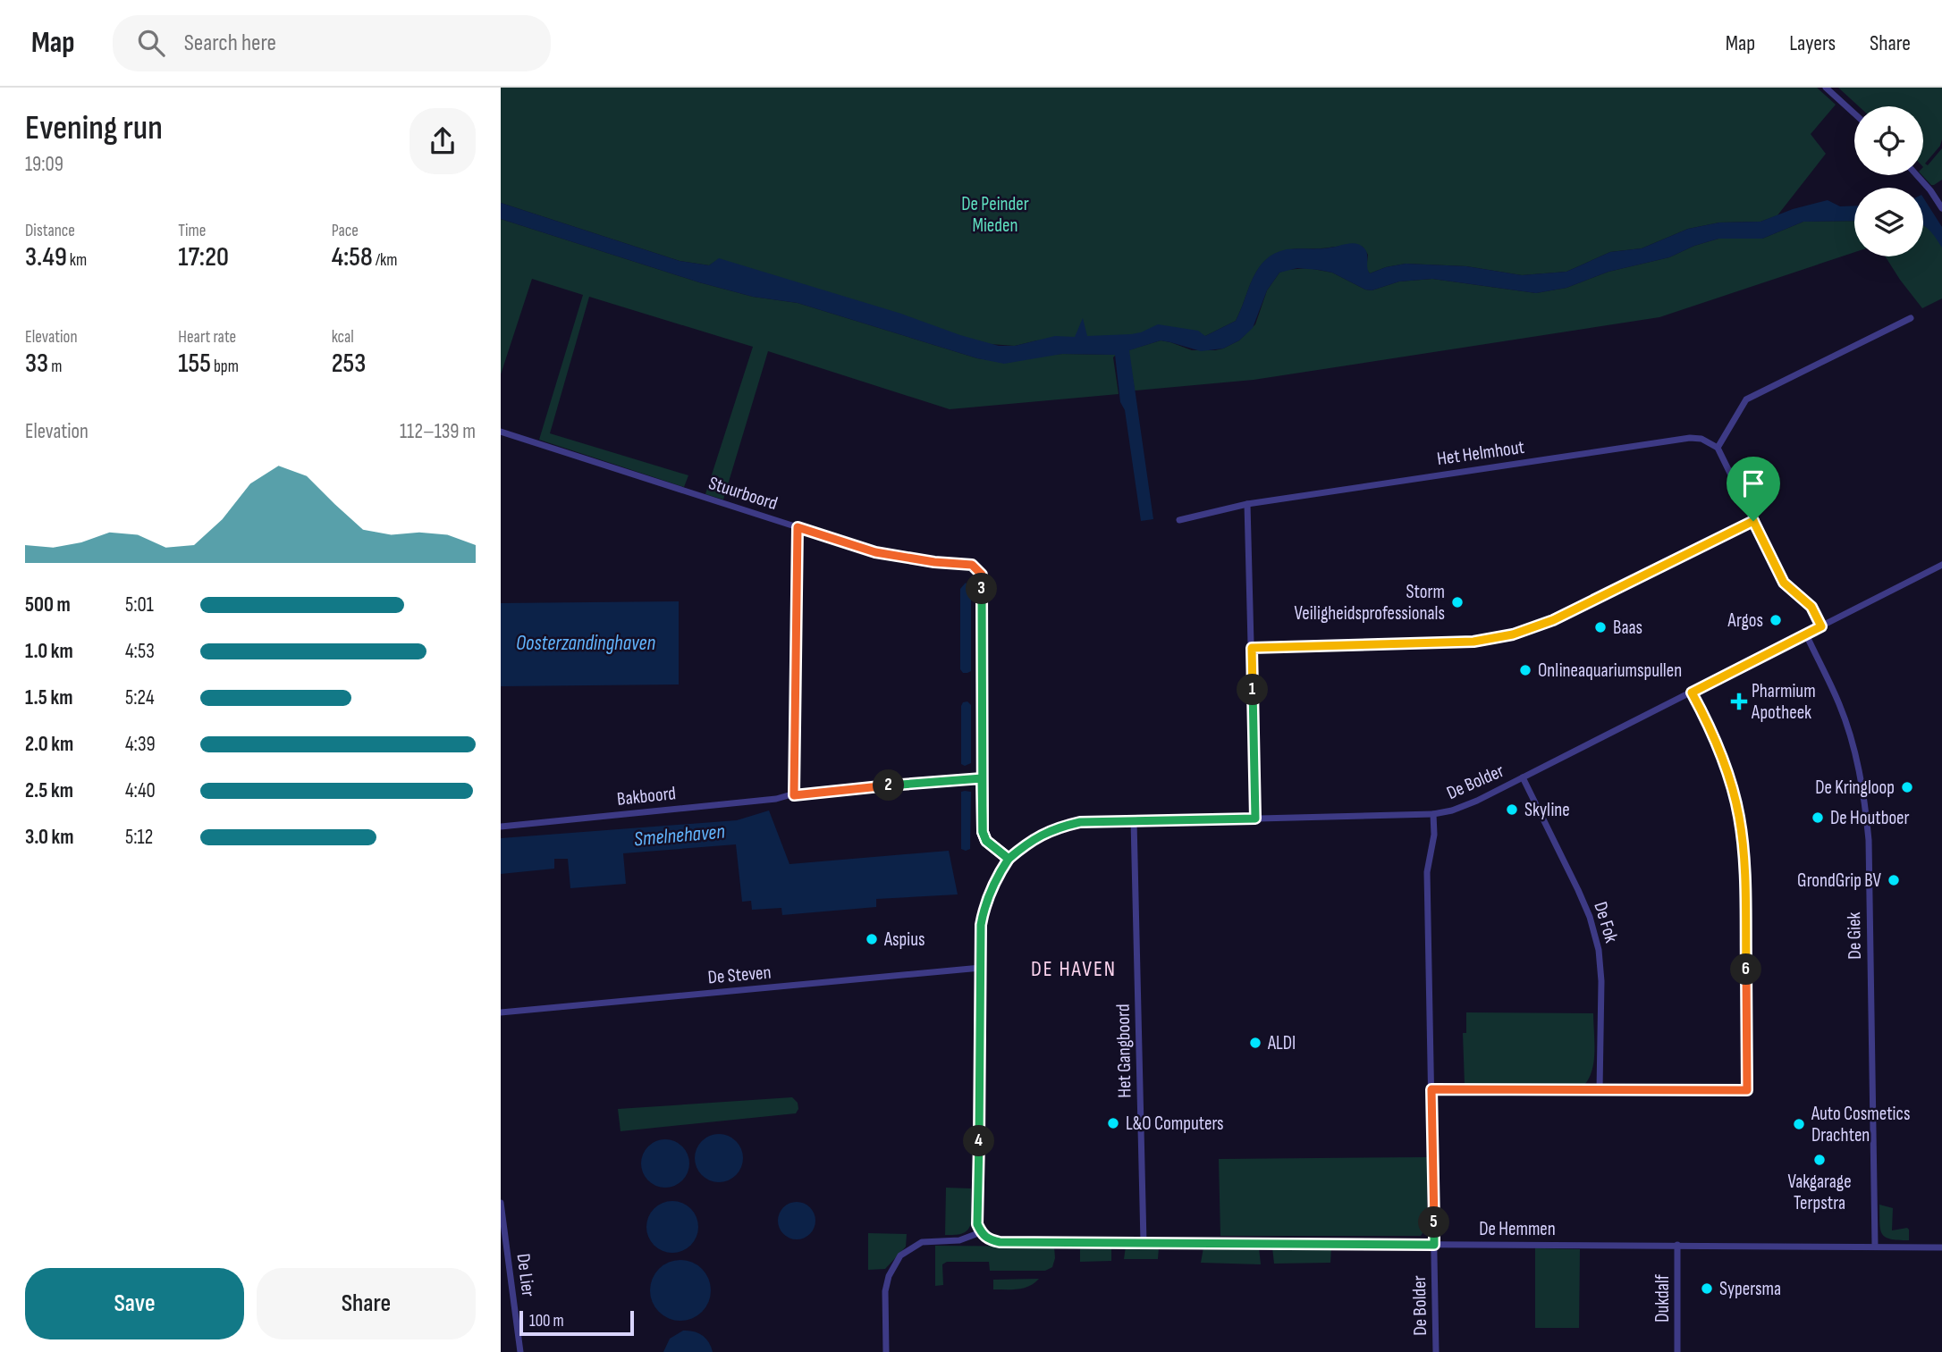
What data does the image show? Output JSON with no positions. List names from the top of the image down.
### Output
{
  "streets": {
    "street": [
      "Het Helmhout",
      "Stuurboord",
      "De Bolder",
      "Bakboord",
      "De Fok",
      "De Giek",
      "De Steven",
      "Het Gangboord",
      "De Hemmen",
      "De Lier",
      "Dukdalf"
    ]
  },
  "crossings": [
    ["Stuurboord", "Bakboord"],
    ["De Bolder", "De Fok"],
    ["De Bolder", "De Giek"],
    ["De Bolder", "De Hemmen"],
    ["De Giek", "De Hemmen"],
    ["Het Gangboord", "De Hemmen"],
    ["De Hemmen", "Dukdalf"]
  ],
  "districts": ["DE HAVEN"],
  "water": ["Oosterzandinghaven", "Smelnehaven"],
  "parks": ["De Peinder Mieden"],
  "places": {
    "other": [
      "Storm Veiligheidsprofessionals",
      "Argos",
      "Baas",
      "Onlineaquariumspullen",
      "De Kringloop",
      "Skyline",
      "De Houtboer",
      "GrondGrip BV",
      "Aspius",
      "ALDI",
      "L&O Computers",
      "Auto Cosmetics Drachten",
      "Vakgarage Terpstra",
      "Sypersma"
    ],
    "health": ["Pharmium Apotheek"]
  },
  "scale_bar": "100 m",
  "page": {
    "header": "Map",
    "search": "Search here",
    "nav": ["Map", "Layers", "Share"],
    "heading": ["Evening run", "19:09"],
    "stats": [
      ["Distance", "3.49 km"],
      ["Time", "17:20"],
      ["Pace", "4:58 /km"],
      ["Elevation", "33 m"],
      ["Heart rate", "155 bpm"],
      ["kcal", "253"]
    ],
    "chart": ["Elevation", "112–139 m"],
    "pins": [
      "3",
      "1",
      "2",
      "6",
      "4",
      "5"
    ],
    "list": [
      {
        "name": "500 m",
        "note": "5:01"
      },
      {
        "name": "1.0 km",
        "note": "4:53"
      },
      {
        "name": "1.5 km",
        "note": "5:24"
      },
      {
        "name": "2.0 km",
        "note": "4:39"
      },
      {
        "name": "2.5 km",
        "note": "4:40"
      },
      {
        "name": "3.0 km",
        "note": "5:12"
      }
    ],
    "buttons": ["Save", "Share"],
    "scale": "100 m"
  }
}
